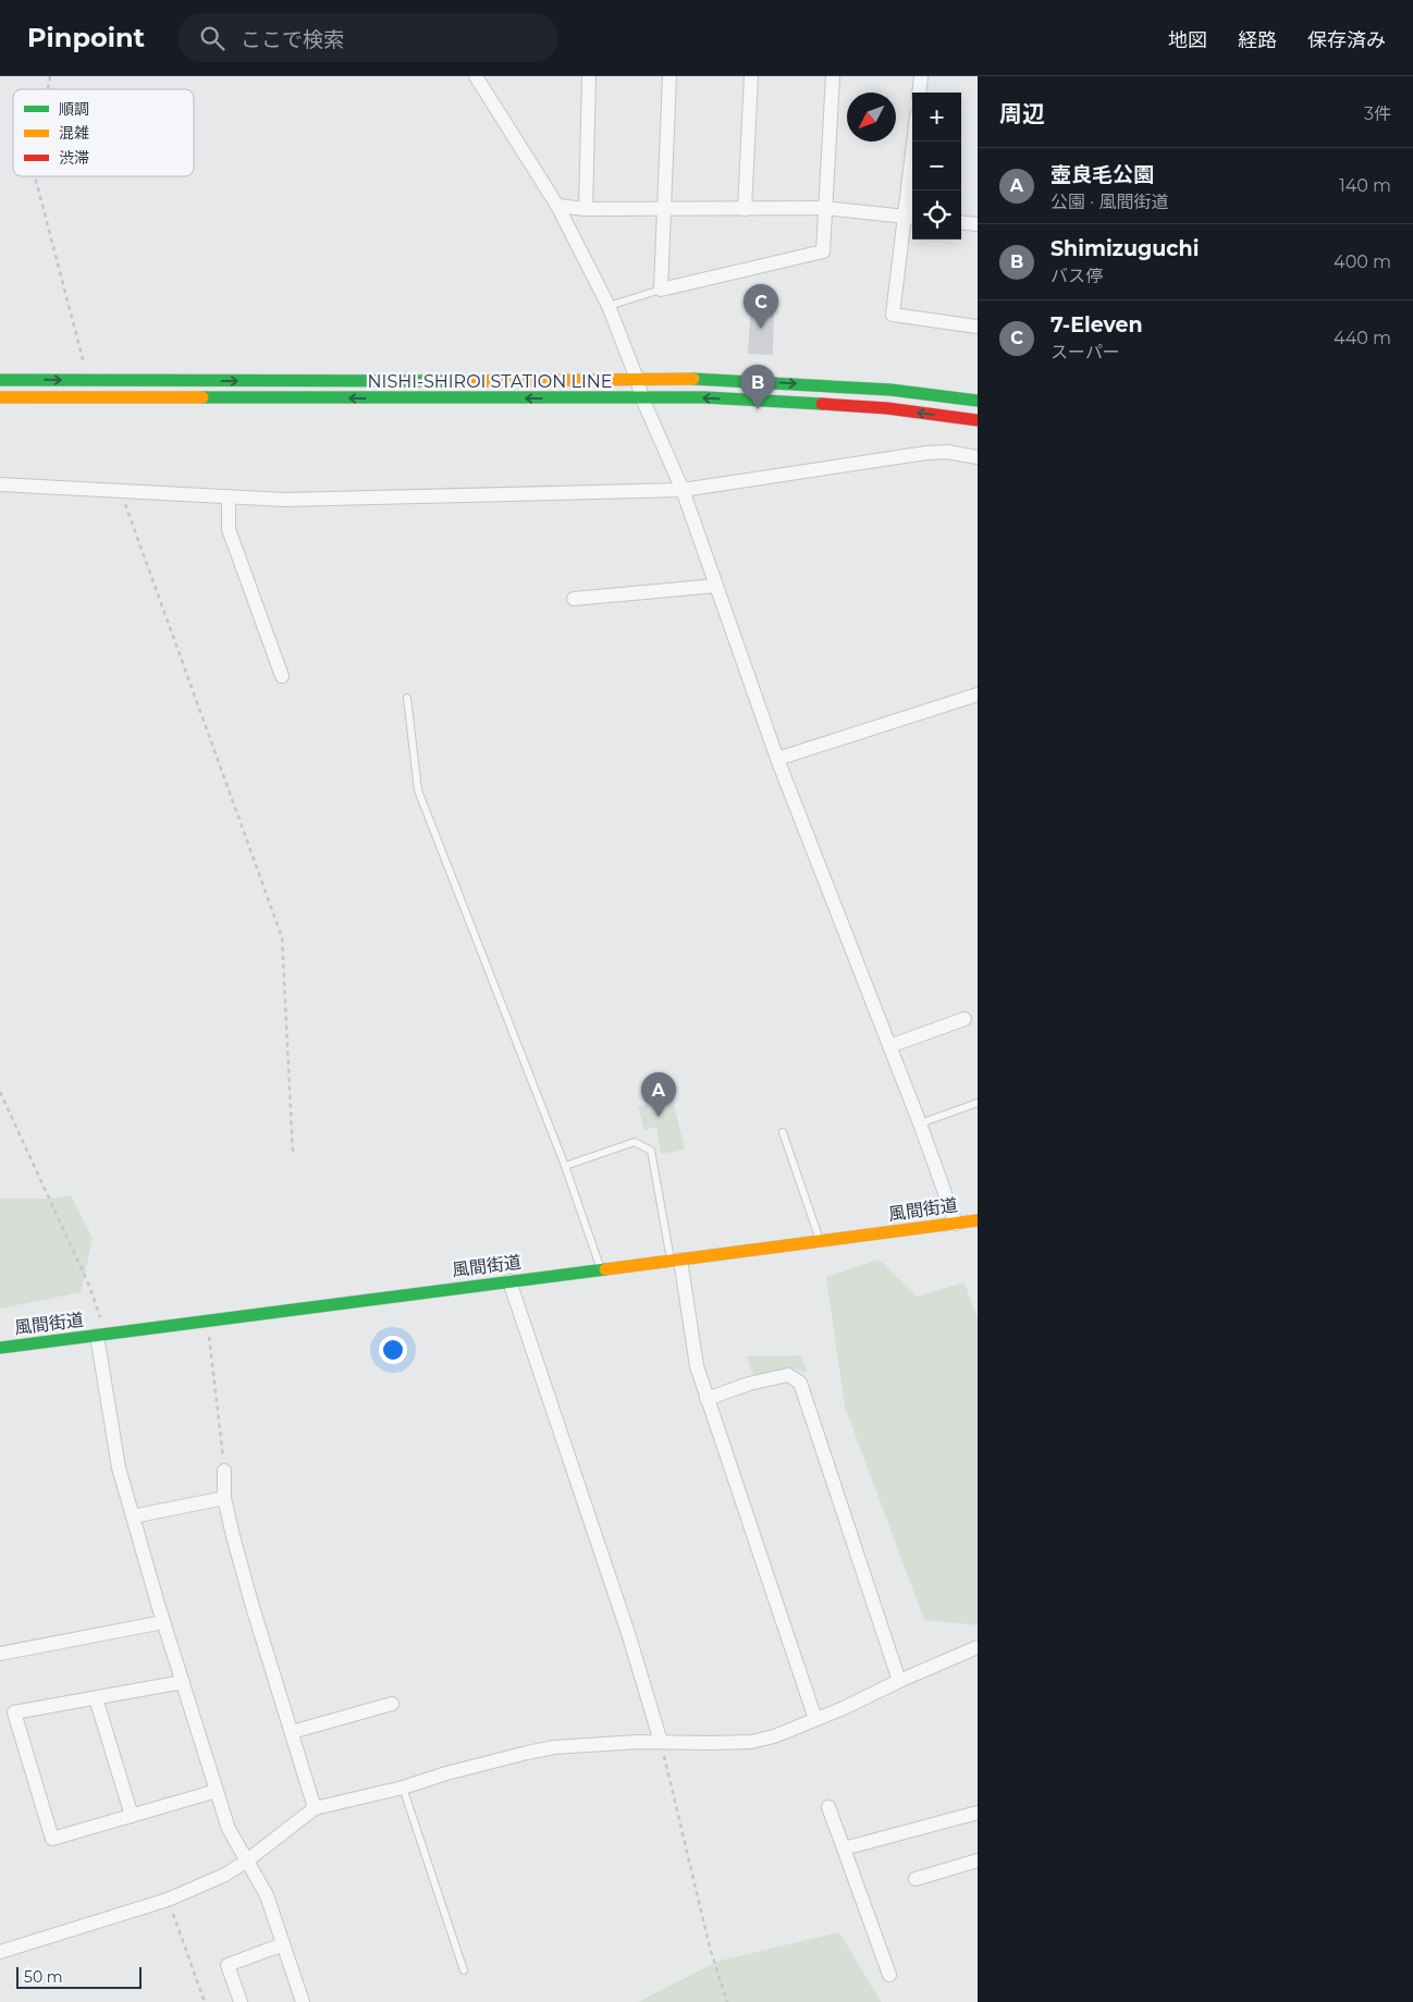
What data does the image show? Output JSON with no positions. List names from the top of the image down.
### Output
{
  "streets": {
    "main road": ["NISHI-SHIROI STATION LINE", "風間街道"]
  },
  "legend": ["順調", "混雑", "渋滞"],
  "scale_bar": "50 m",
  "north": "bottom left",
  "page": {
    "header": "Pinpoint",
    "search": "ここで検索",
    "nav": ["地図", "経路", "保存済み"],
    "heading": ["周辺", "3件"],
    "map_buttons": ["+", "−"],
    "list": [
      {
        "mark": "A",
        "name": "壺良毛公園",
        "note": "公園 · 風間街道",
        "value": "140 m"
      },
      {
        "mark": "B",
        "name": "Shimizuguchi",
        "note": "バス停",
        "value": "400 m"
      },
      {
        "mark": "C",
        "name": "7-Eleven",
        "note": "スーパー",
        "value": "440 m"
      }
    ],
    "pins": ["C", "B", "A"],
    "scale": "50 m"
  }
}
